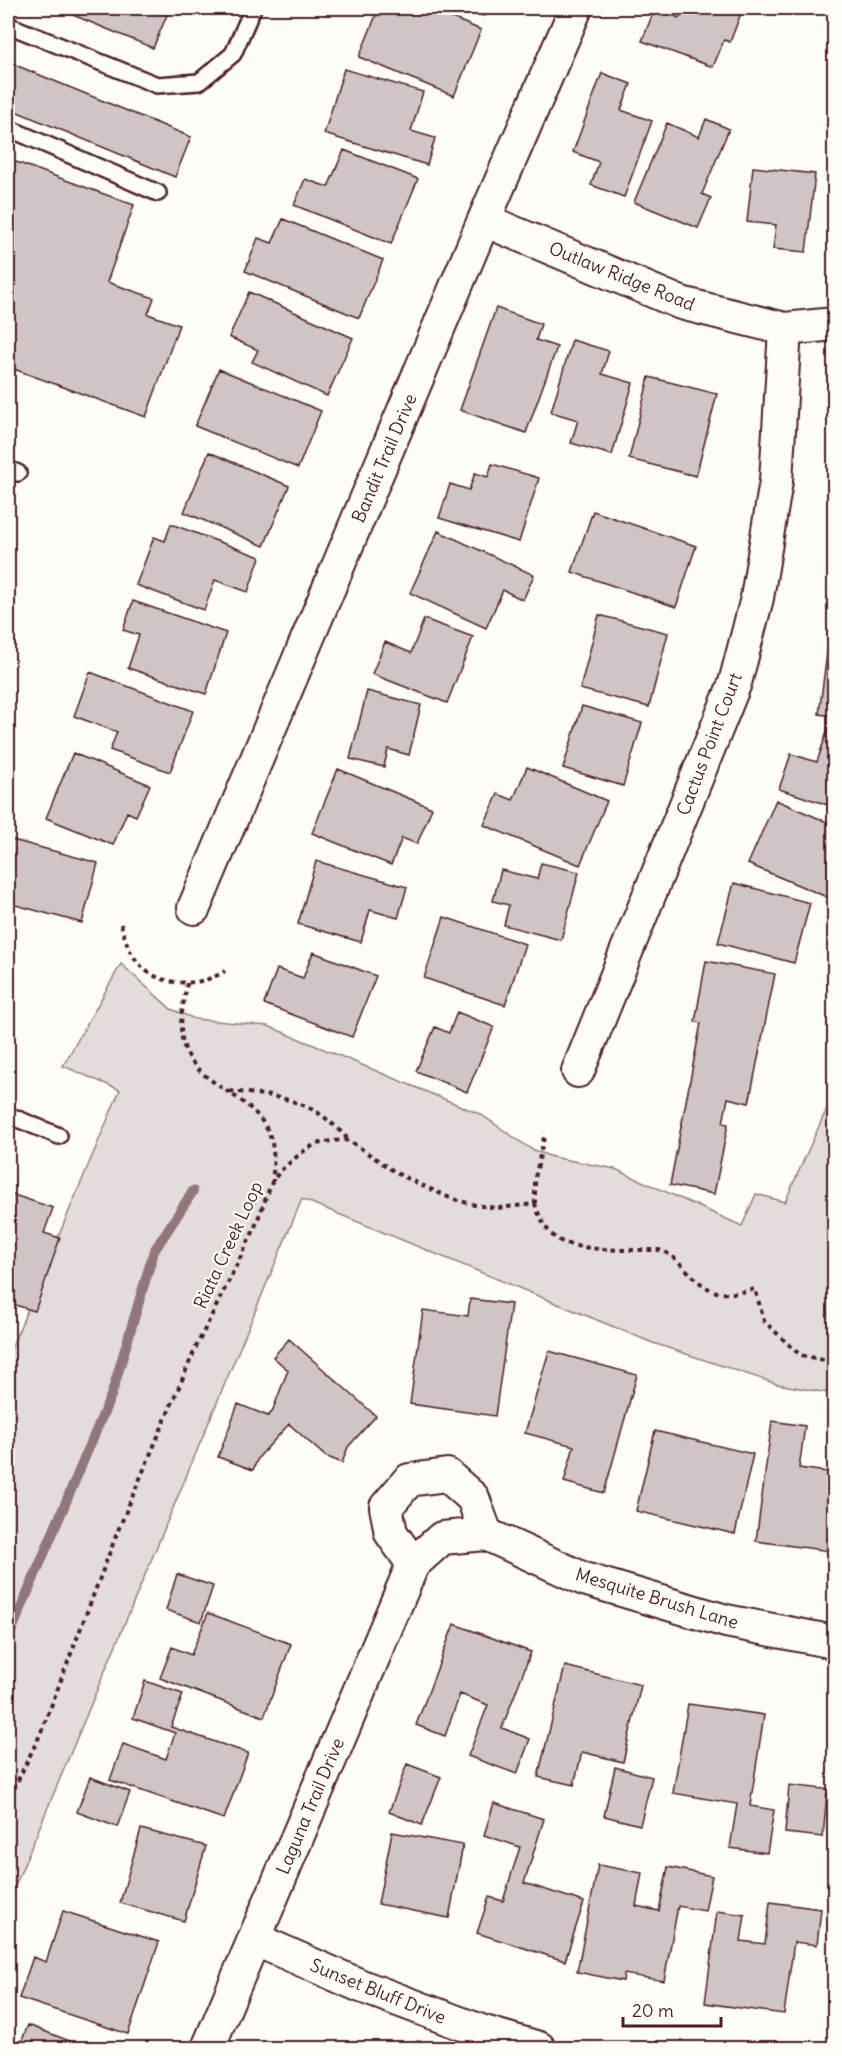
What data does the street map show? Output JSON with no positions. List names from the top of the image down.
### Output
{
  "streets": {
    "street": [
      "Outlaw Ridge Road",
      "Bandit Trail Drive",
      "Cactus Point Court",
      "Mesquite Brush Lane",
      "Laguna Trail Drive",
      "Sunset Bluff Drive"
    ],
    "path": ["Riata Creek Loop"]
  },
  "crossings": [
    ["Outlaw Ridge Road", "Bandit Trail Drive"],
    ["Outlaw Ridge Road", "Cactus Point Court"],
    ["Mesquite Brush Lane", "Laguna Trail Drive"],
    ["Laguna Trail Drive", "Sunset Bluff Drive"]
  ],
  "scale_bar": "20 m"
}
